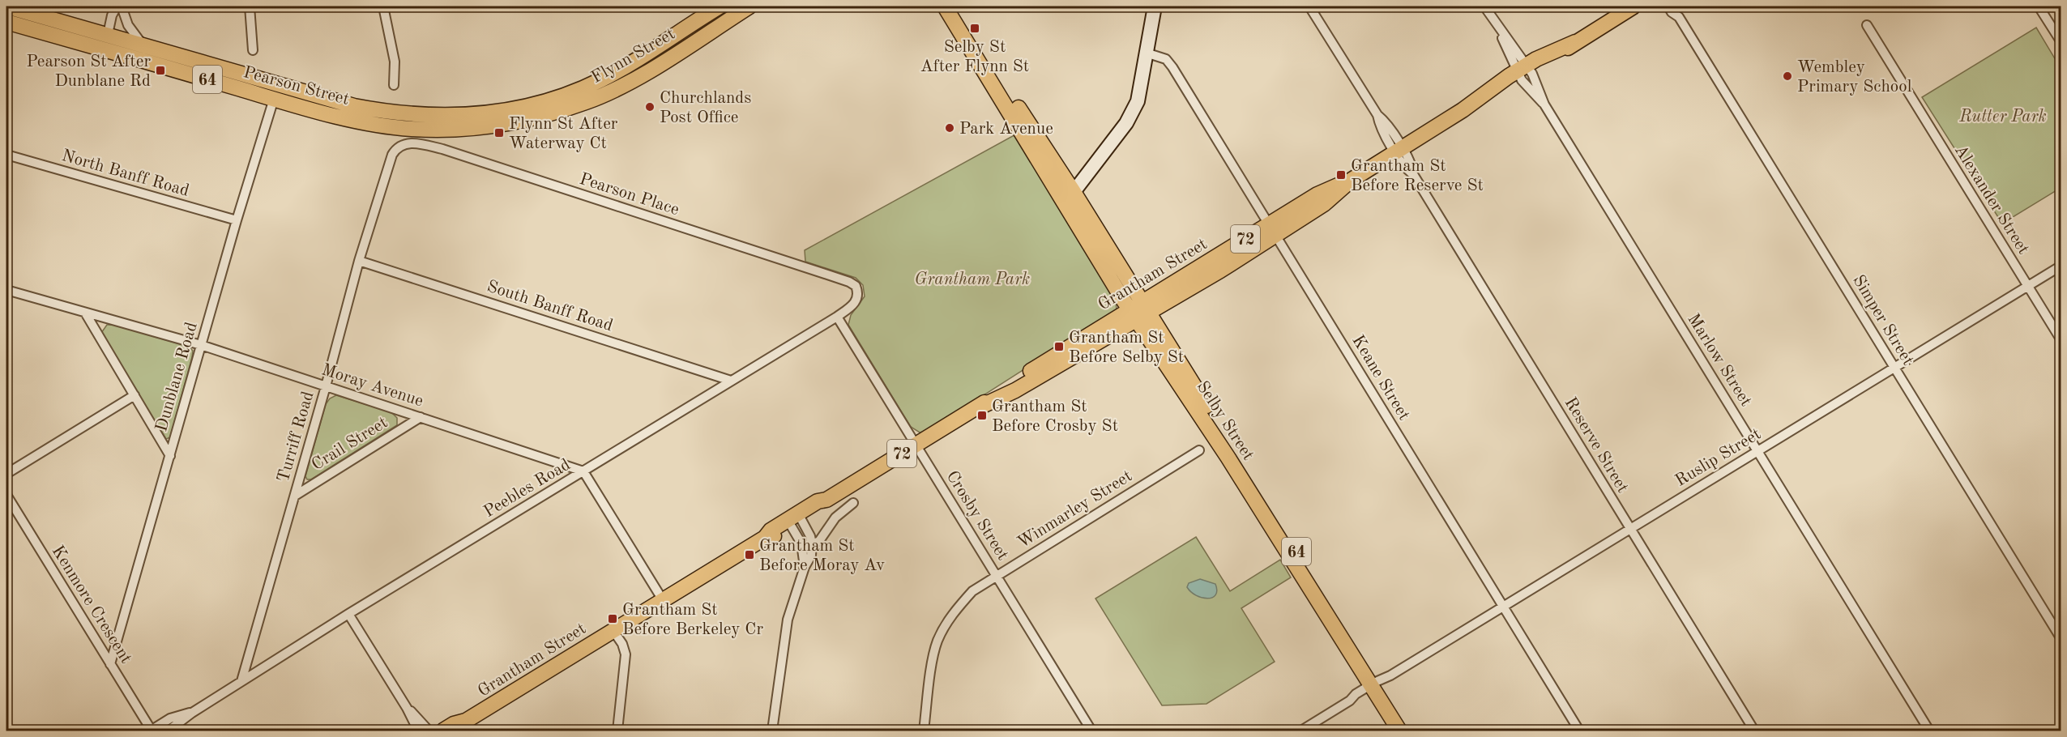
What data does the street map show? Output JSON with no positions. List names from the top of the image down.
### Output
{
  "streets": {
    "main road": [
      "Flynn Street",
      "64",
      "Pearson Street",
      "72",
      "Grantham Street",
      "Selby Street"
    ],
    "street": [
      "North Banff Road",
      "Pearson Place",
      "Alexander Street",
      "South Banff Road",
      "Simper Street",
      "Marlow Street",
      "Dunblane Road",
      "Keane Street",
      "Moray Avenue",
      "Turriff Road",
      "Crail Street",
      "Reserve Street",
      "Ruslip Street",
      "Peebles Road",
      "Winmarley Street",
      "Crosby Street",
      "Kenmore Crescent"
    ]
  },
  "crossings": [
    ["Flynn Street", "Pearson Street"],
    ["Pearson Street", "Dunblane Road"],
    ["North Banff Road", "Dunblane Road"],
    ["Pearson Place", "Turriff Road"],
    ["Pearson Place", "Peebles Road"],
    ["Alexander Street", "Ruslip Street"],
    ["Grantham Street", "Marlow Street"],
    ["Grantham Street", "Keane Street"],
    ["Grantham Street", "Selby Street"],
    ["Grantham Street", "Reserve Street"],
    ["Grantham Street", "Crosby Street"],
    ["South Banff Road", "Turriff Road"],
    ["South Banff Road", "Peebles Road"],
    ["Simper Street", "Ruslip Street"],
    ["Marlow Street", "Ruslip Street"],
    ["Dunblane Road", "Moray Avenue"],
    ["Dunblane Road", "Kenmore Crescent"],
    ["Keane Street", "Ruslip Street"],
    ["Moray Avenue", "Turriff Road"],
    ["Moray Avenue", "Crail Street"],
    ["Moray Avenue", "Peebles Road"],
    ["Selby Street", "Ruslip Street"],
    ["Turriff Road", "Crail Street"],
    ["Turriff Road", "Peebles Road"],
    ["Reserve Street", "Ruslip Street"],
    ["Peebles Road", "Crosby Street"],
    ["Peebles Road", "Kenmore Crescent"],
    ["Winmarley Street", "Crosby Street"]
  ],
  "parks": ["Rutter Park", "Grantham Park"],
  "places": {
    "transit": [
      "Selby St After Flynn St",
      "Pearson St After Dunblane Rd",
      "Flynn St After Waterway Ct",
      "Grantham St Before Reserve St",
      "Grantham St Before Selby St",
      "Grantham St Before Crosby St",
      "Grantham St Before Moray Av",
      "Grantham St Before Berkeley Cr"
    ],
    "other": ["Wembley Primary School", "Churchlands Post Office", "Park Avenue"]
  }
}
